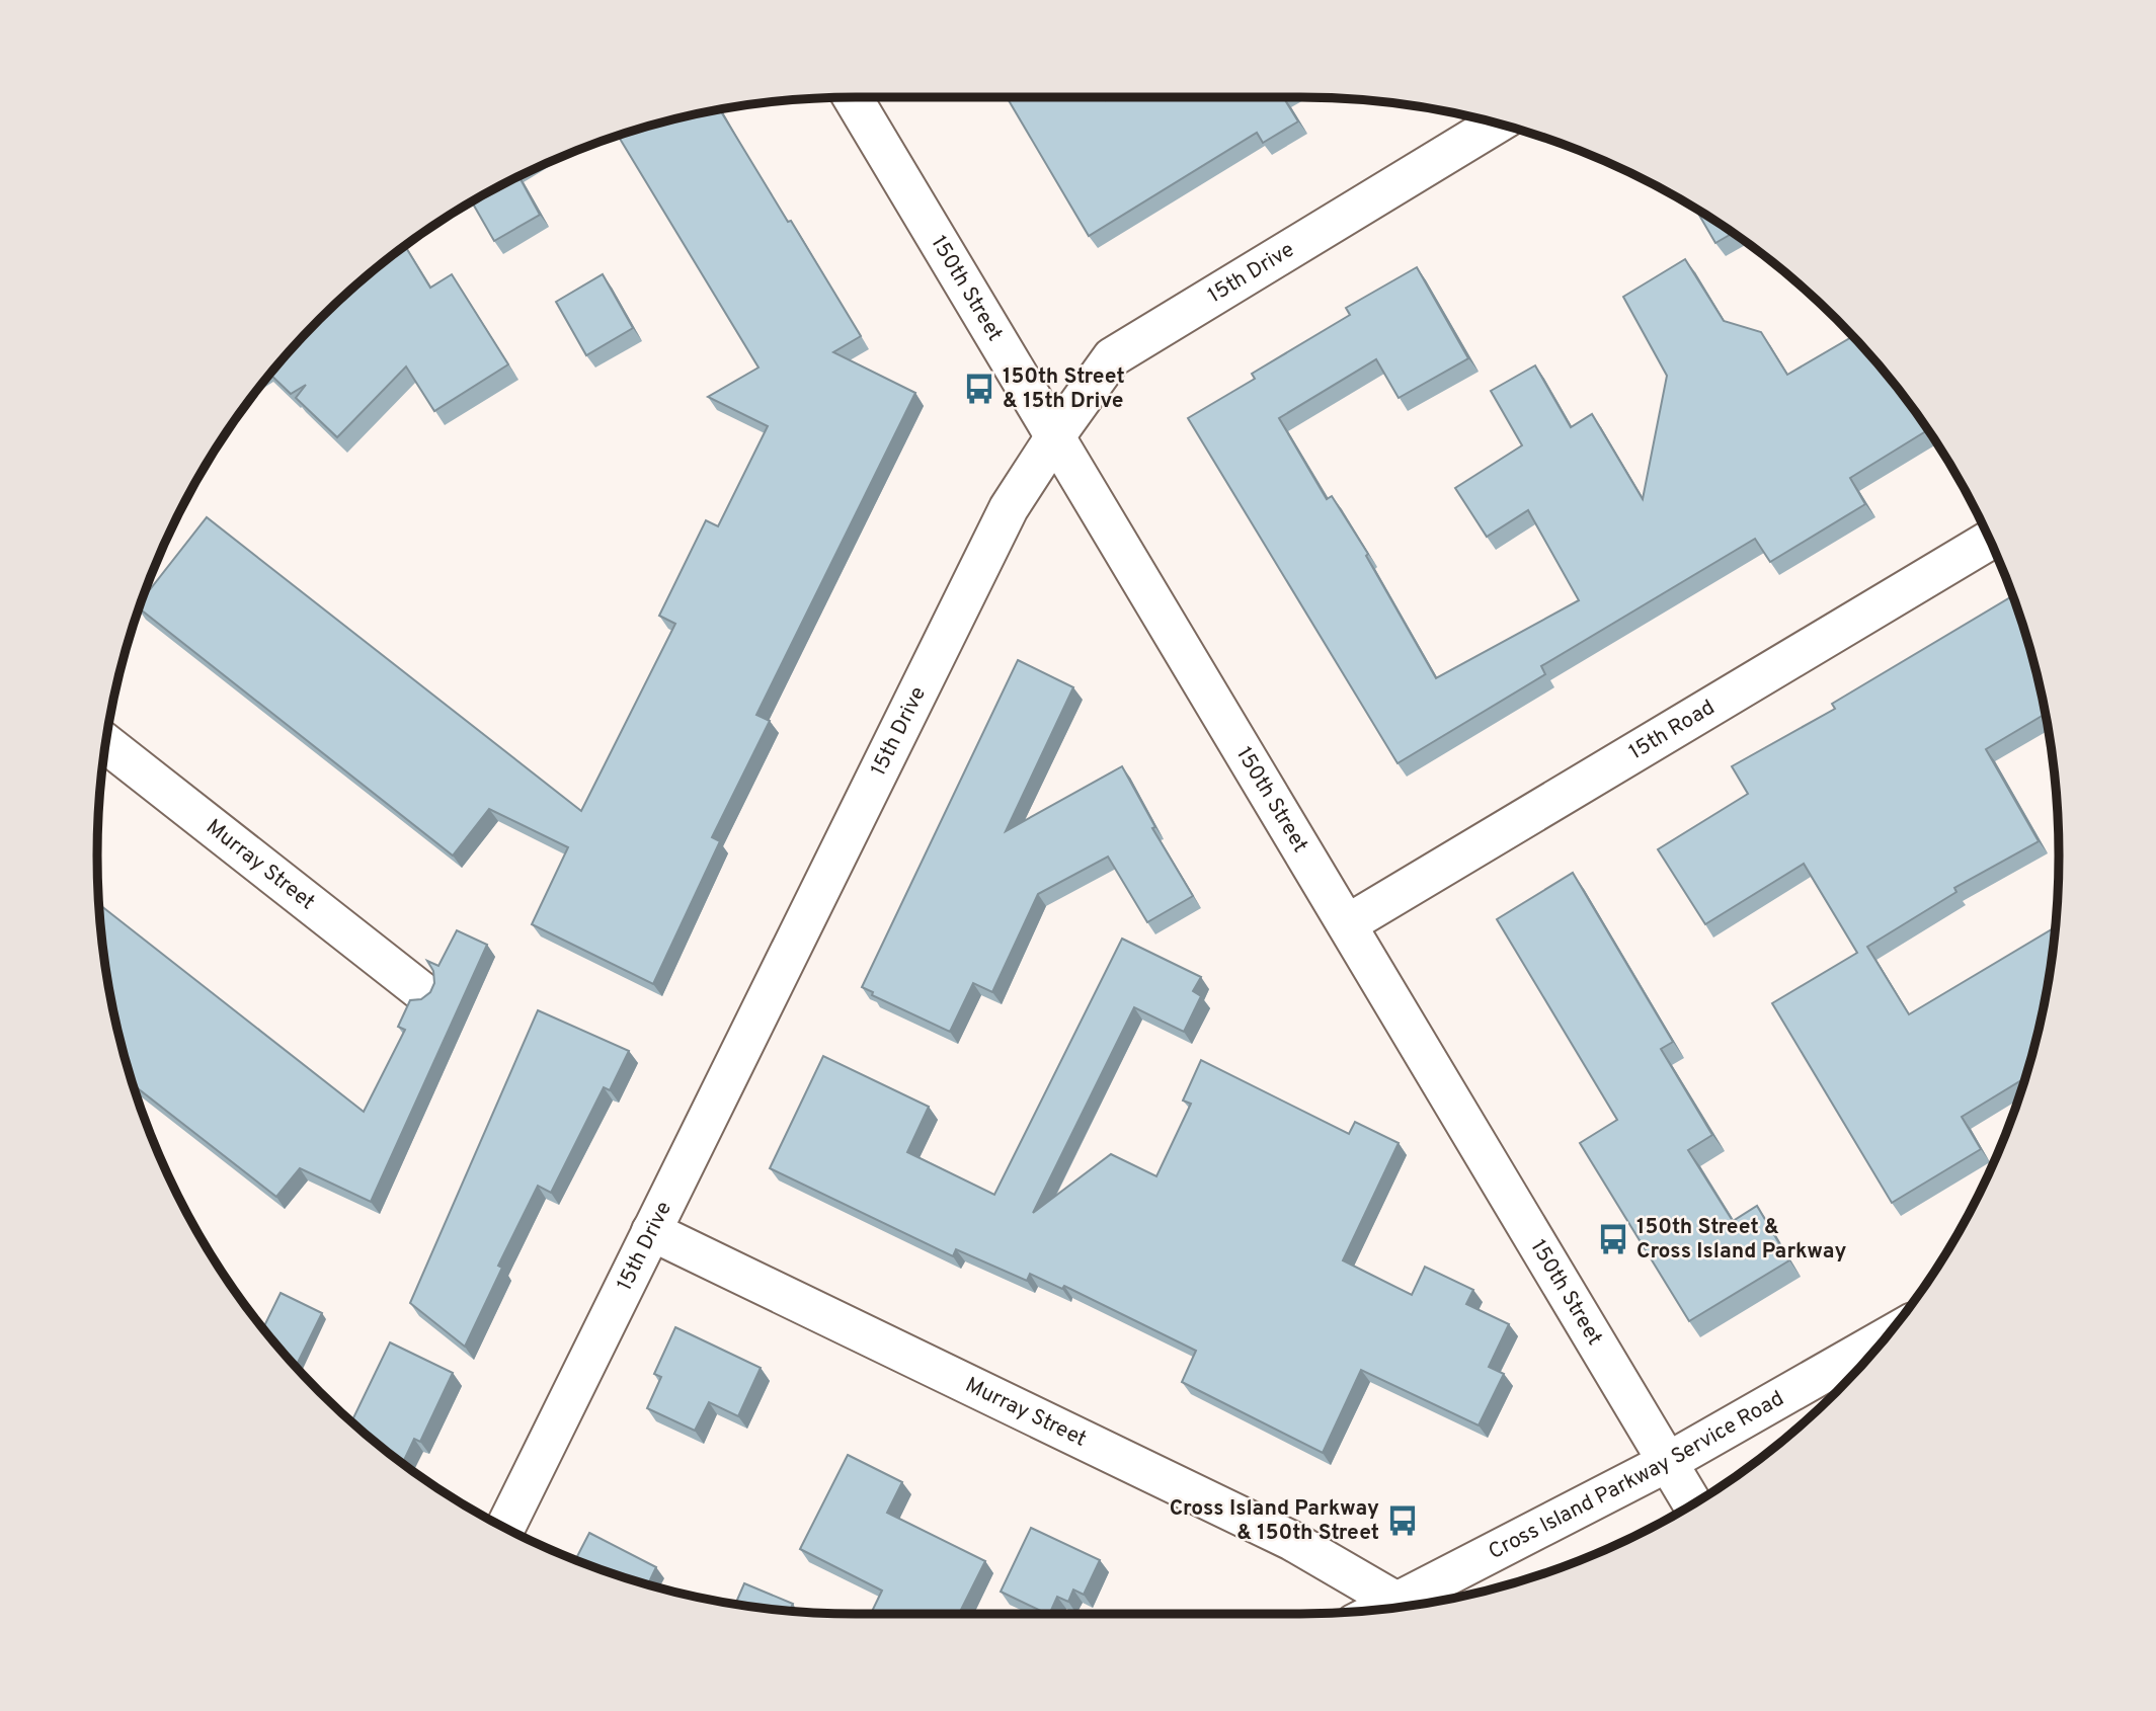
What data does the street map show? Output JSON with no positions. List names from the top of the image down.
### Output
{
  "streets": {
    "street": [
      "15th Drive",
      "150th Street",
      "15th Road",
      "Murray Street",
      "Cross Island Parkway Service Road"
    ]
  },
  "crossings": [
    ["15th Drive", "150th Street"],
    ["15th Drive", "Murray Street"],
    ["150th Street", "15th Road"],
    ["150th Street", "Cross Island Parkway Service Road"],
    ["Murray Street", "Cross Island Parkway Service Road"]
  ],
  "places": {
    "bus stop": ["150th Street & 15th Drive", "150th Street & Cross Island Parkway", "Cross Island Parkway & 150th Street"]
  }
}
